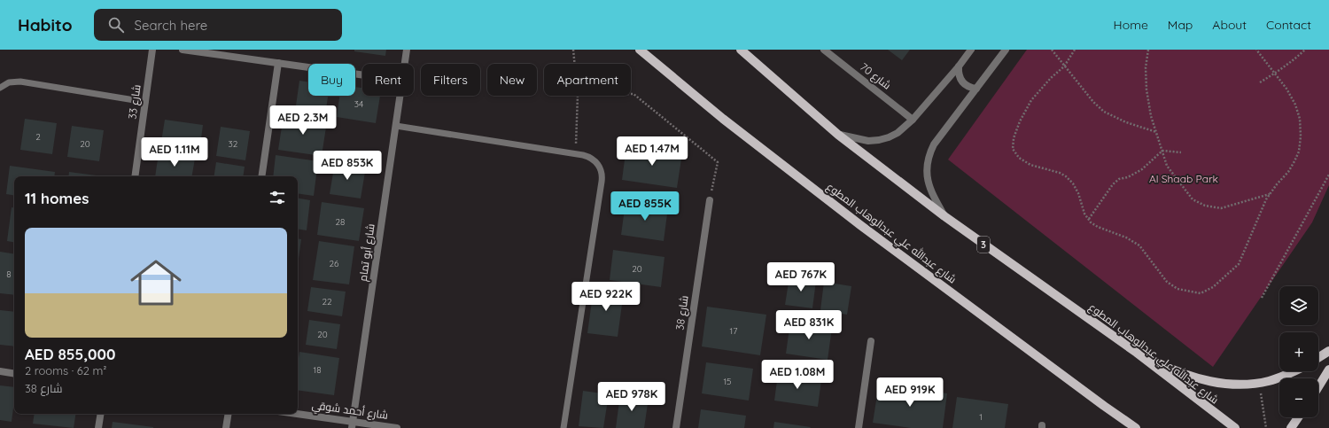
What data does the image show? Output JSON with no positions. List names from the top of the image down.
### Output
{
  "streets": {
    "main road": ["شارع عبدالله علي عبدالوهاب المطوع", "3"],
    "street": [
      "شارع 70",
      "شارع 33",
      "شارع أبو تمام",
      "شارع 38",
      "شارع أحمد شوقي"
    ]
  },
  "crossings": [
    ["شارع أبو تمام", "شارع أحمد شوقي"]
  ],
  "parks": ["Al Shaab Park"],
  "house_numbers": [
    "34",
    "2",
    "20",
    "32",
    "28",
    "26",
    "20",
    "8",
    "22",
    "17",
    "20",
    "18",
    "15",
    "1"
  ],
  "page": {
    "header": "Habito",
    "search": "Search here",
    "nav": [
      "Home",
      "Map",
      "About",
      "Contact"
    ],
    "chip": [
      "Buy",
      "Rent",
      "Filters",
      "New",
      "Apartment"
    ],
    "price": [
      "AED 2.3M",
      "AED 1.47M",
      "AED 1.11M",
      "AED 853K",
      "AED 855K",
      "AED 767K",
      "AED 922K",
      "AED 831K",
      "AED 1.08M",
      "AED 919K",
      "AED 978K"
    ],
    "heading": "11 homes",
    "list": [
      {
        "name": "AED 855,000",
        "note": "2 rooms · 62 m² · شارع 38"
      }
    ],
    "map_buttons": ["+", "−"]
  }
}
